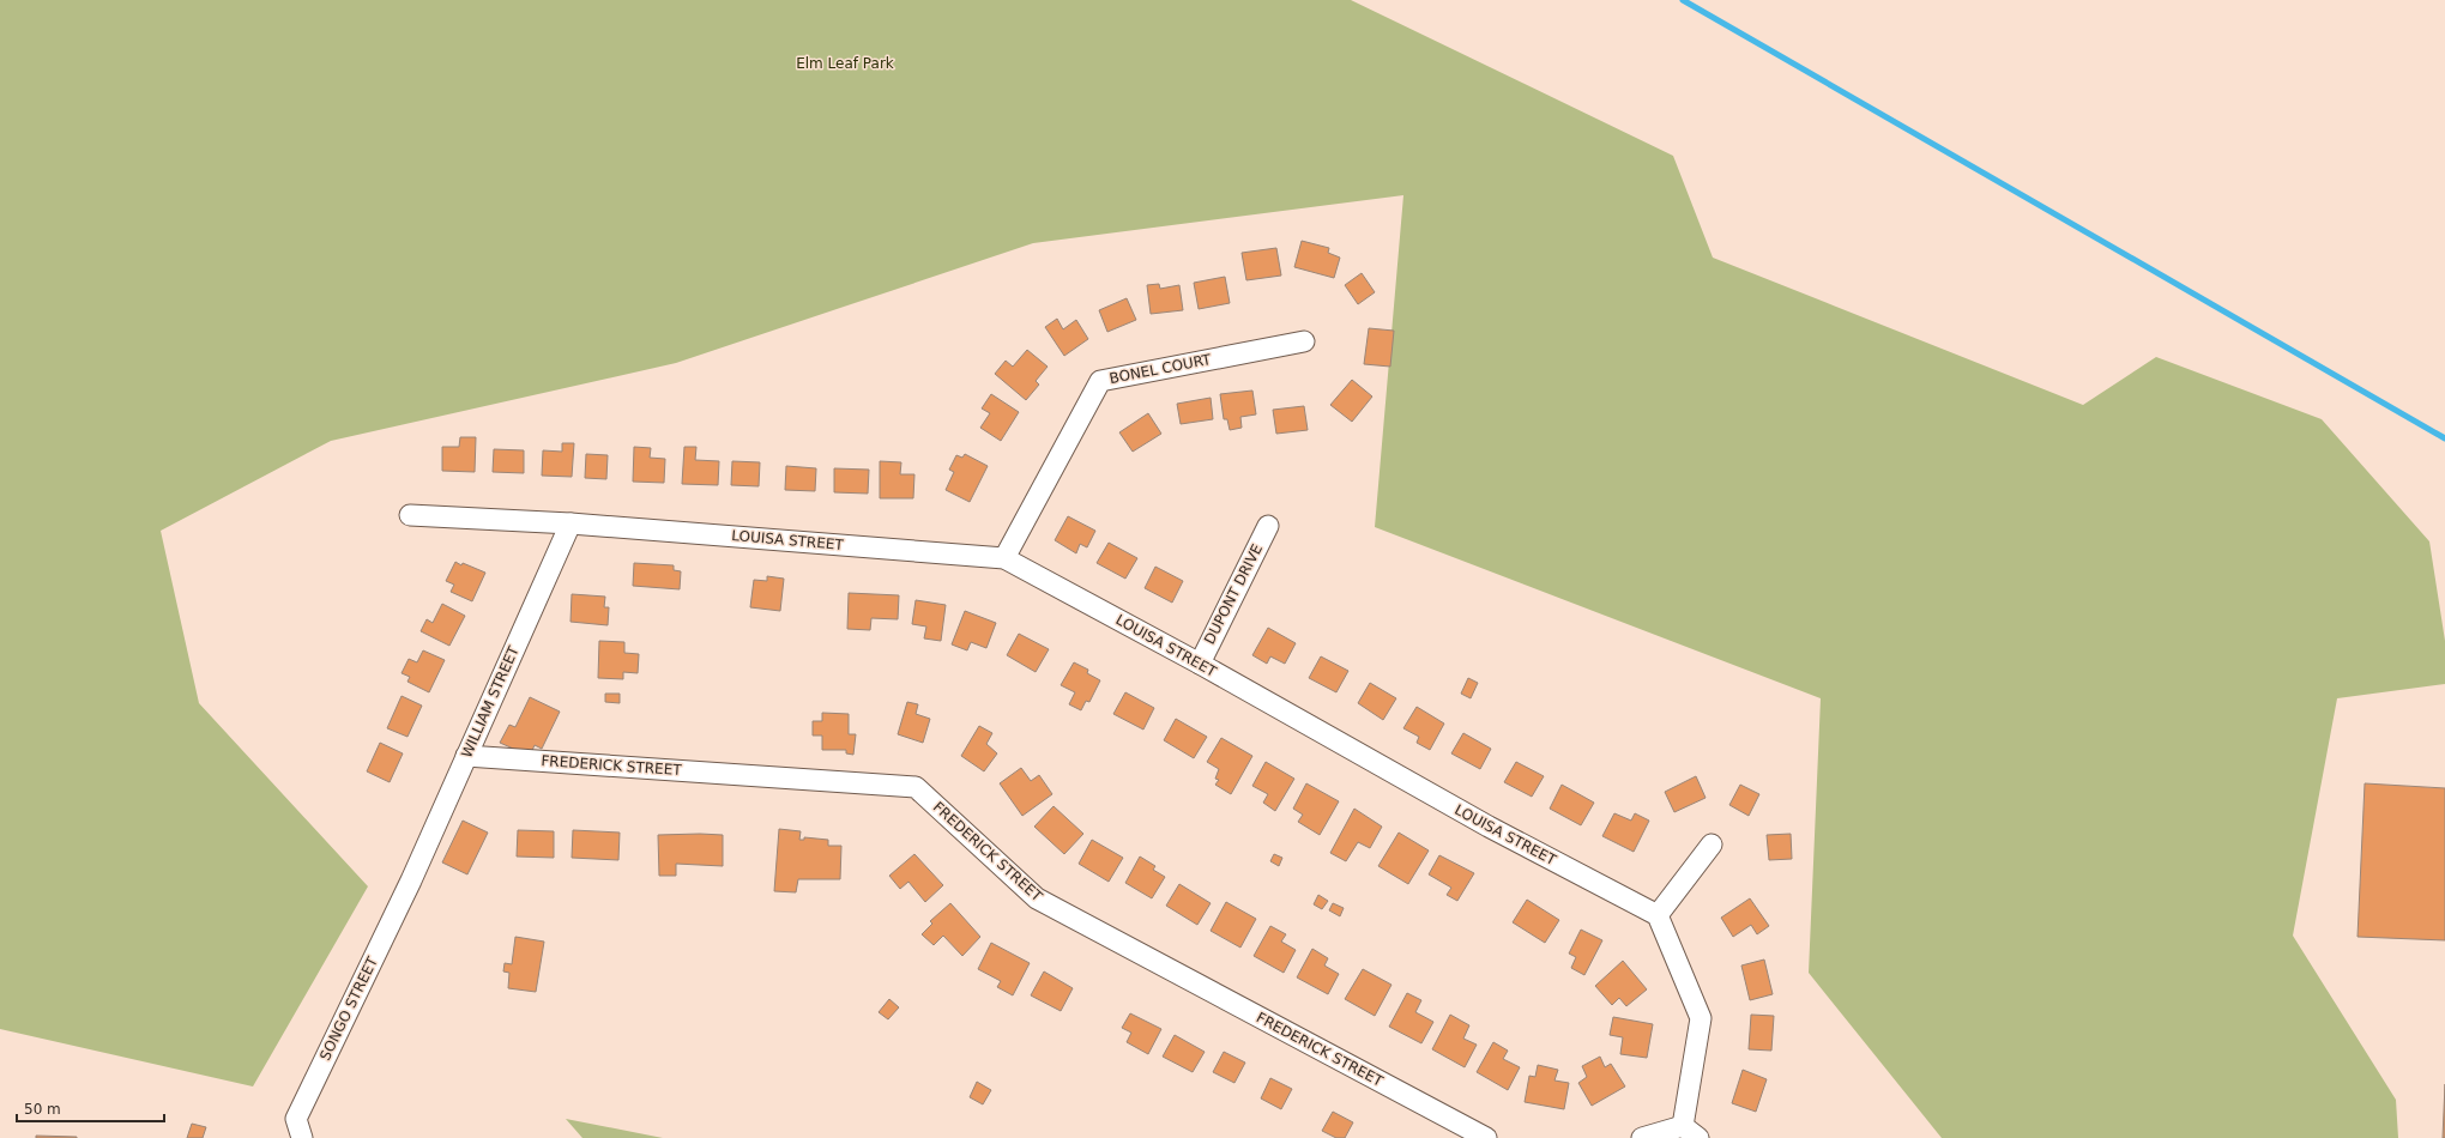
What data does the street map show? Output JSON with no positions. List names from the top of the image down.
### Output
{
  "streets": {
    "street": [
      "BONEL COURT",
      "LOUISA STREET",
      "DUPONT DRIVE",
      "WILLIAM STREET",
      "FREDERICK STREET",
      "SONGO STREET"
    ]
  },
  "crossings": [
    ["BONEL COURT", "LOUISA STREET"],
    ["LOUISA STREET", "DUPONT DRIVE"],
    ["LOUISA STREET", "WILLIAM STREET"],
    ["WILLIAM STREET", "FREDERICK STREET"],
    ["WILLIAM STREET", "SONGO STREET"]
  ],
  "parks": ["Elm Leaf Park"],
  "scale_bar": "50 m"
}
